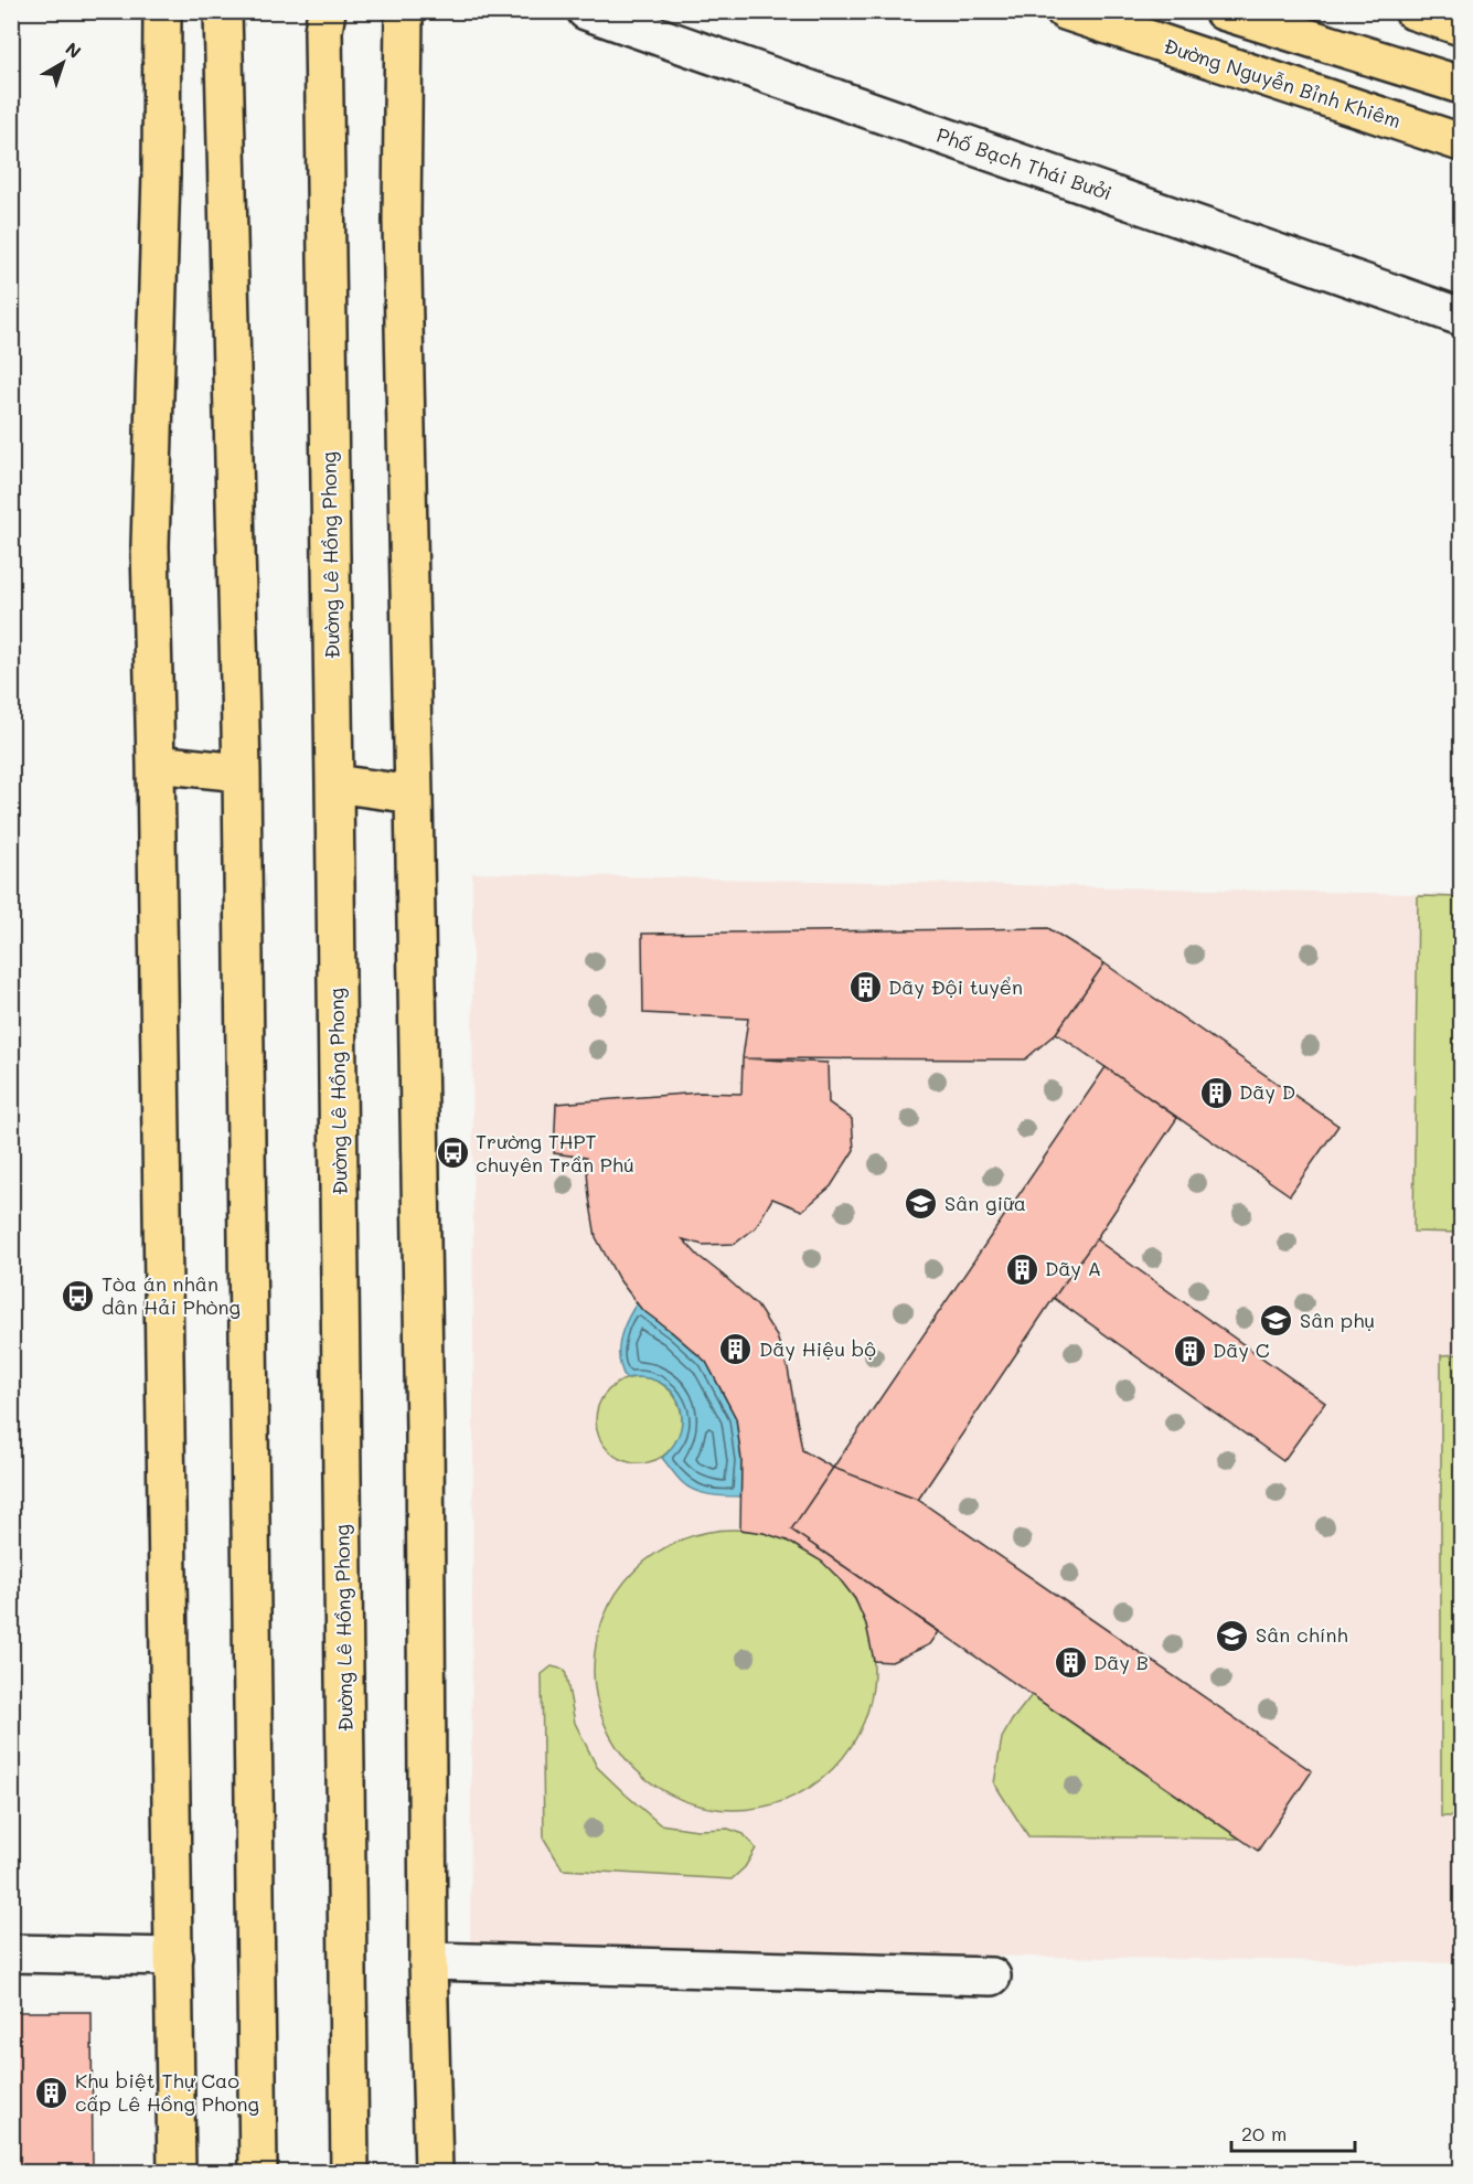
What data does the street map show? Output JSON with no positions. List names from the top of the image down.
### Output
{
  "streets": {
    "main road": ["Đường Nguyễn Bỉnh Khiêm", "Đường Lê Hồng Phong"],
    "street": ["Phố Bạch Thái Bưởi"]
  },
  "places": {
    "building": [
      "Dãy Đội tuyển",
      "Dãy D",
      "Dãy A",
      "Dãy Hiệu bộ",
      "Dãy C",
      "Dãy B",
      "Khu biệt Thự Cao cấp Lê Hồng Phong"
    ],
    "bus stop": ["Trường THPT chuyên Trần Phú", "Tòa án nhân dân Hải Phòng"],
    "school or university": ["Sân giữa", "Sân phụ", "Sân chính"]
  },
  "scale_bar": "20 m",
  "north": "top right"
}
